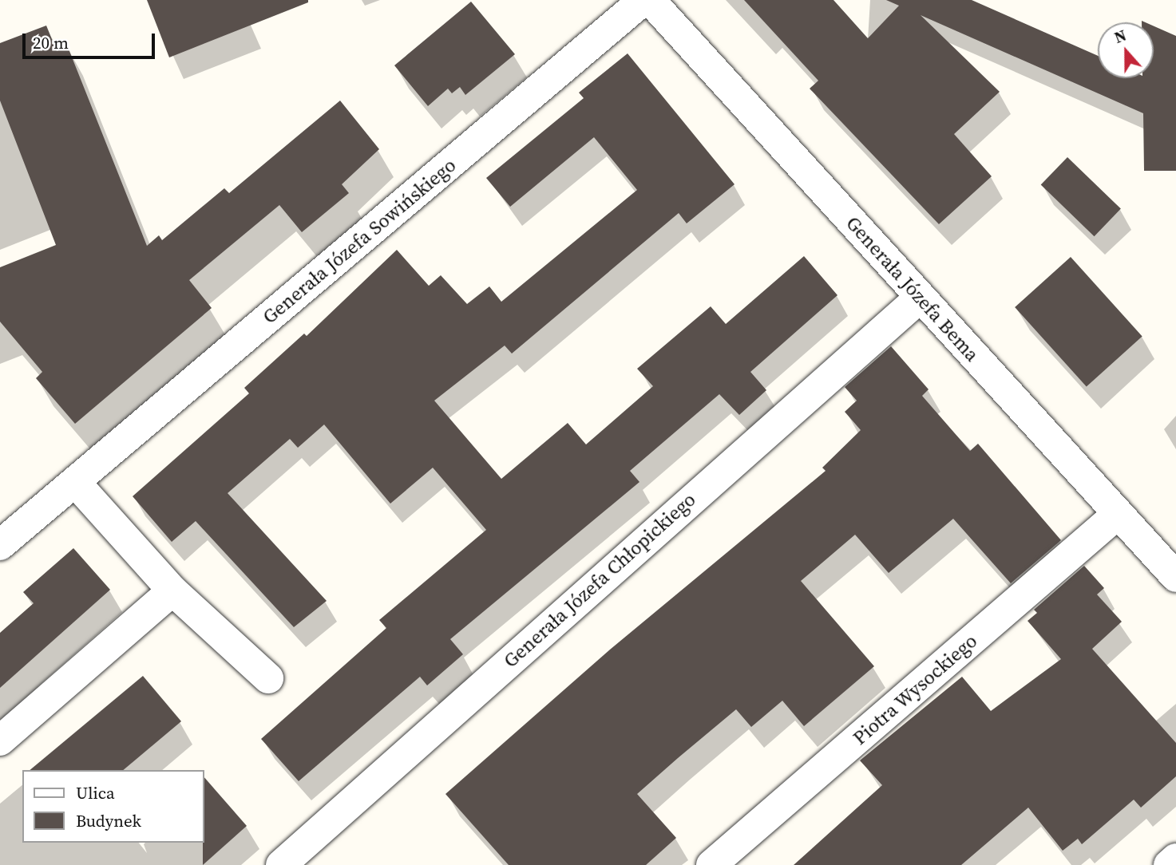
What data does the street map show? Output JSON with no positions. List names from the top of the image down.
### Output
{
  "streets": {
    "street": [
      "Generała Józefa Sowińskiego",
      "Generała Józefa Bema",
      "Generała Józefa Chłopickiego",
      "Piotra Wysockiego"
    ]
  },
  "crossings": [
    ["Generała Józefa Bema", "Generała Józefa Chłopickiego"],
    ["Generała Józefa Bema", "Piotra Wysockiego"]
  ],
  "legend": ["Ulica", "Budynek"],
  "scale_bar": "20 m",
  "north": "top"
}
